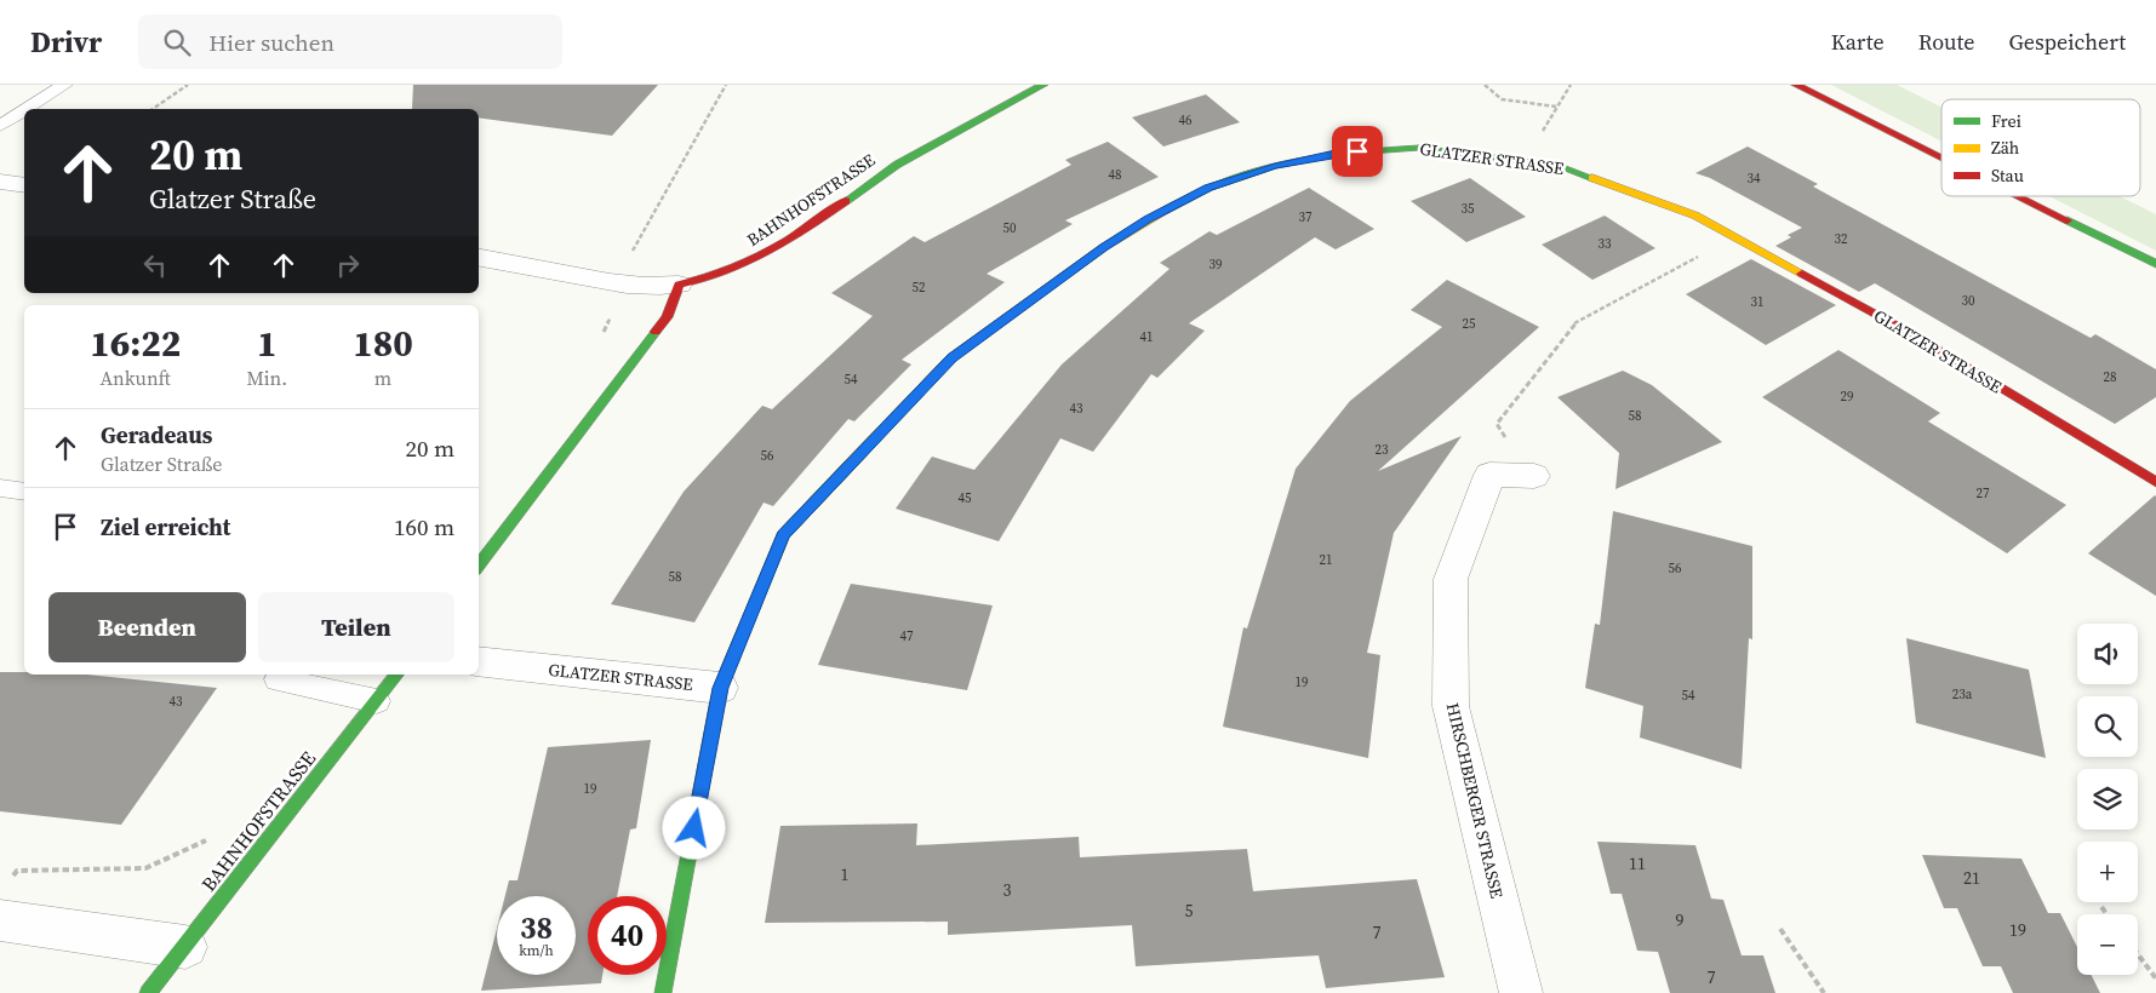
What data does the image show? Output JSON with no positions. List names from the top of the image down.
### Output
{
  "streets": {
    "street": ["GLATZER STRASSE", "BAHNHOFSTRASSE", "HIRSCHBERGER STRASSE"]
  },
  "house_numbers": [
    "46",
    "48",
    "34",
    "35",
    "37",
    "50",
    "32",
    "33",
    "39",
    "52",
    "30",
    "31",
    "25",
    "41",
    "28",
    "54",
    "29",
    "43",
    "58",
    "23",
    "56",
    "27",
    "45",
    "21",
    "56",
    "58",
    "47",
    "19",
    "23a",
    "54",
    "43",
    "19",
    "11",
    "1",
    "21",
    "3",
    "5",
    "9",
    "19",
    "7",
    "7"
  ],
  "legend": ["Frei", "Zäh", "Stau"],
  "page": {
    "header": "Drivr",
    "search": "Hier suchen",
    "nav": ["Karte", "Route", "Gespeichert"],
    "turn": ["20 m", "Glatzer Straße"],
    "eta": [
      "16:22",
      "Ankunft",
      "1",
      "Min.",
      "180",
      "m"
    ],
    "list": [
      {
        "name": "Geradeaus",
        "note": "Glatzer Straße",
        "value": "20 m"
      },
      {
        "name": "Ziel erreicht",
        "value": "160 m"
      }
    ],
    "buttons": ["Beenden", "Teilen"],
    "map_buttons": ["+", "−"],
    "speed": "38 km/h",
    "limit": "40"
  }
}
